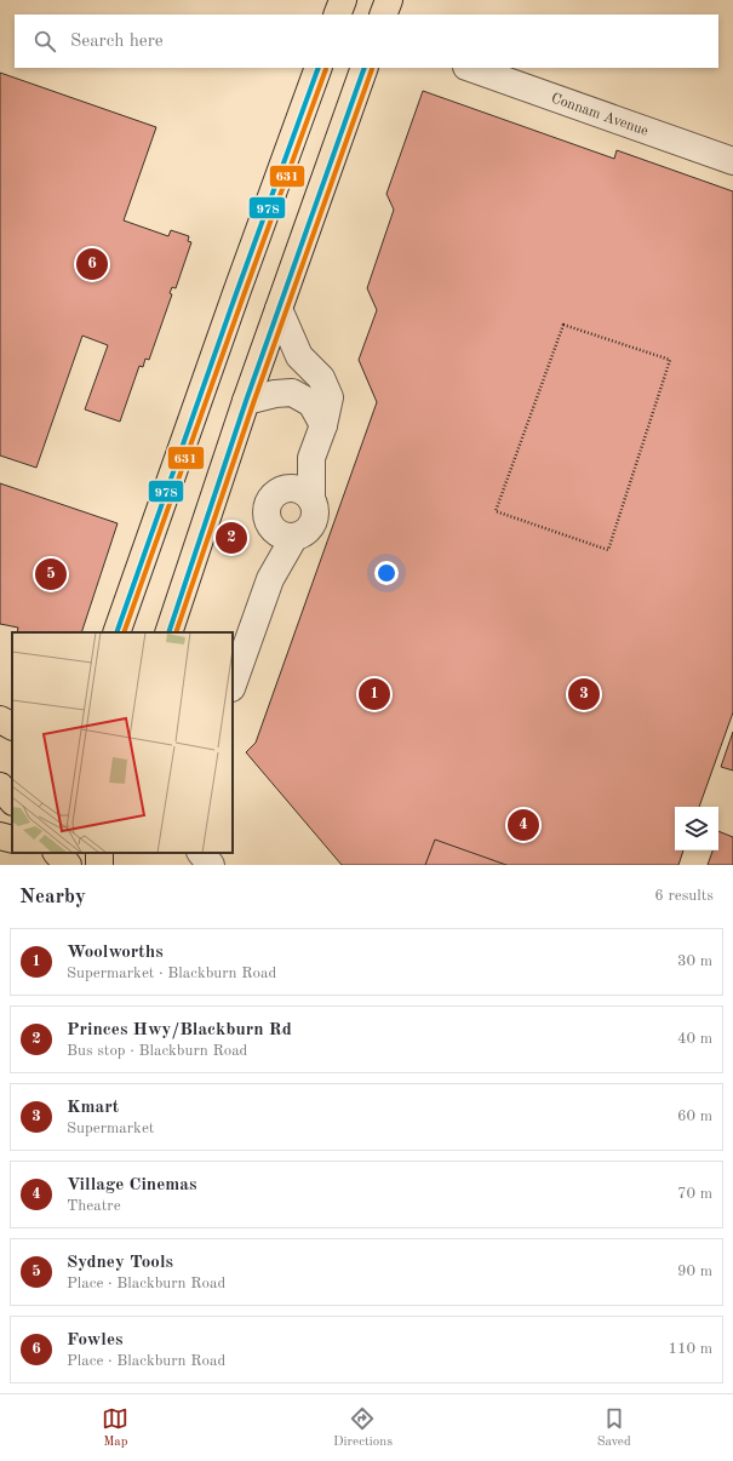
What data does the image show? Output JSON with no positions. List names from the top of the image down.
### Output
{
  "streets": {
    "street": ["Connam Avenue"]
  },
  "lines": ["transit line 978", "transit line 631"],
  "page": {
    "search": "Search here",
    "pins": [
      "6",
      "2",
      "5",
      "1",
      "3",
      "4"
    ],
    "heading": ["Nearby", "6 results"],
    "list": [
      {
        "mark": "1",
        "name": "Woolworths",
        "note": "Supermarket · Blackburn Road",
        "value": "30 m"
      },
      {
        "mark": "2",
        "name": "Princes Hwy/Blackburn Rd",
        "note": "Bus stop · Blackburn Road",
        "value": "40 m"
      },
      {
        "mark": "3",
        "name": "Kmart",
        "note": "Supermarket",
        "value": "60 m"
      },
      {
        "mark": "4",
        "name": "Village Cinemas",
        "note": "Theatre",
        "value": "70 m"
      },
      {
        "mark": "5",
        "name": "Sydney Tools",
        "note": "Place · Blackburn Road",
        "value": "90 m"
      },
      {
        "mark": "6",
        "name": "Fowles",
        "note": "Place · Blackburn Road",
        "value": "110 m"
      }
    ],
    "nav": ["Map", "Directions", "Saved"]
  }
}
